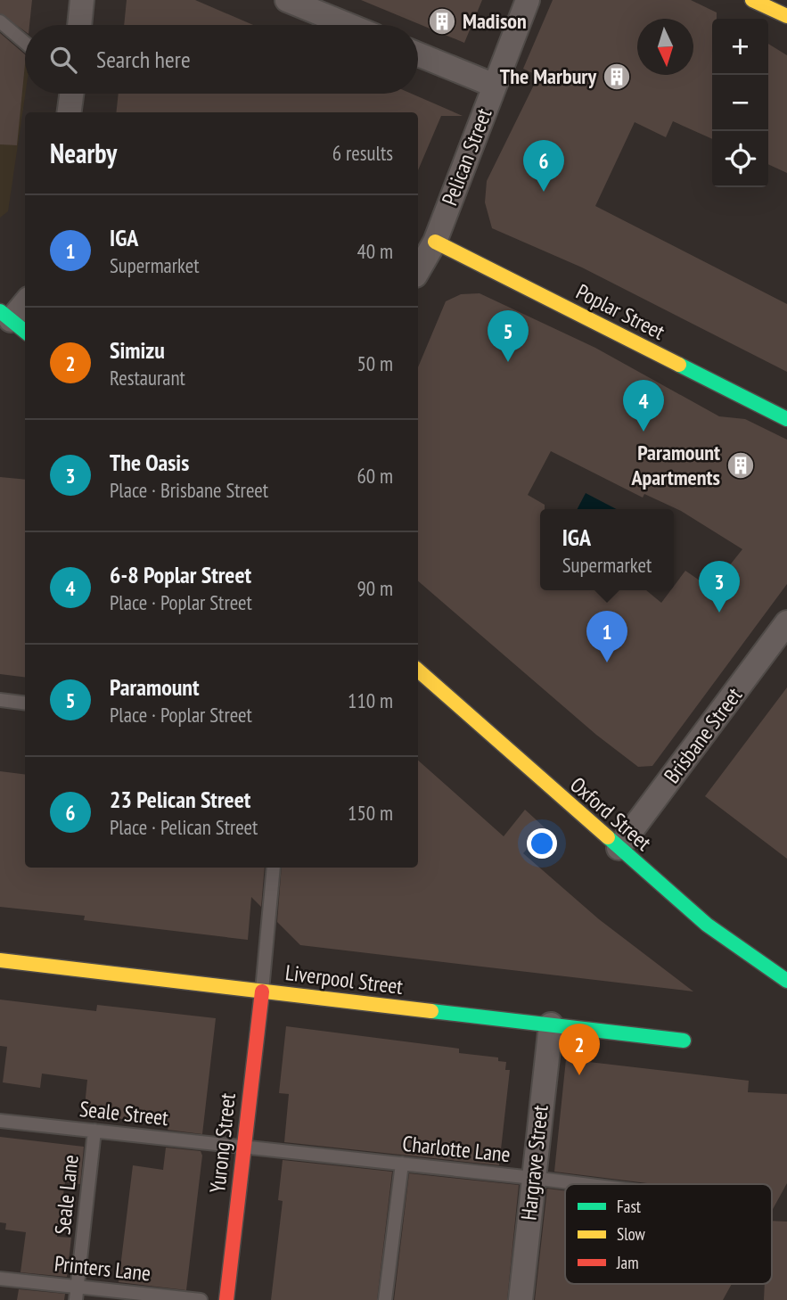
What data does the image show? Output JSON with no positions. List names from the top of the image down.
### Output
{
  "streets": {
    "street": [
      "Pelican Street",
      "Poplar Street",
      "Brisbane Street",
      "Oxford Street",
      "Liverpool Street",
      "Yurong Street",
      "Hargrave Street"
    ],
    "lane": [
      "Seale Street",
      "Charlotte Lane",
      "Seale Lane",
      "Printers Lane"
    ]
  },
  "crossings": [
    ["Pelican Street", "Poplar Street"],
    ["Brisbane Street", "Oxford Street"],
    ["Liverpool Street", "Yurong Street"],
    ["Liverpool Street", "Hargrave Street"],
    ["Seale Street", "Yurong Street"],
    ["Seale Street", "Charlotte Lane"],
    ["Seale Street", "Seale Lane"],
    ["Yurong Street", "Charlotte Lane"],
    ["Charlotte Lane", "Hargrave Street"],
    ["Seale Lane", "Printers Lane"]
  ],
  "places": {
    "building": ["Madison", "The Marbury", "Paramount Apartments"]
  },
  "legend": ["Fast", "Slow", "Jam"],
  "north": "bottom",
  "page": {
    "map_buttons": ["+", "−"],
    "search": "Search here",
    "heading": ["Nearby", "6 results"],
    "pins": [
      "6",
      "5",
      "4",
      "3",
      "1",
      "2"
    ],
    "list": [
      {
        "mark": "1",
        "name": "IGA",
        "note": "Supermarket",
        "value": "40 m"
      },
      {
        "mark": "2",
        "name": "Simizu",
        "note": "Restaurant",
        "value": "50 m"
      },
      {
        "mark": "3",
        "name": "The Oasis",
        "note": "Place · Brisbane Street",
        "value": "60 m"
      },
      {
        "mark": "4",
        "name": "6-8 Poplar Street",
        "note": "Place · Poplar Street",
        "value": "90 m"
      },
      {
        "mark": "5",
        "name": "Paramount",
        "note": "Place · Poplar Street",
        "value": "110 m"
      },
      {
        "mark": "6",
        "name": "23 Pelican Street",
        "note": "Place · Pelican Street",
        "value": "150 m"
      }
    ],
    "popup": ["IGA", "Supermarket"]
  }
}
